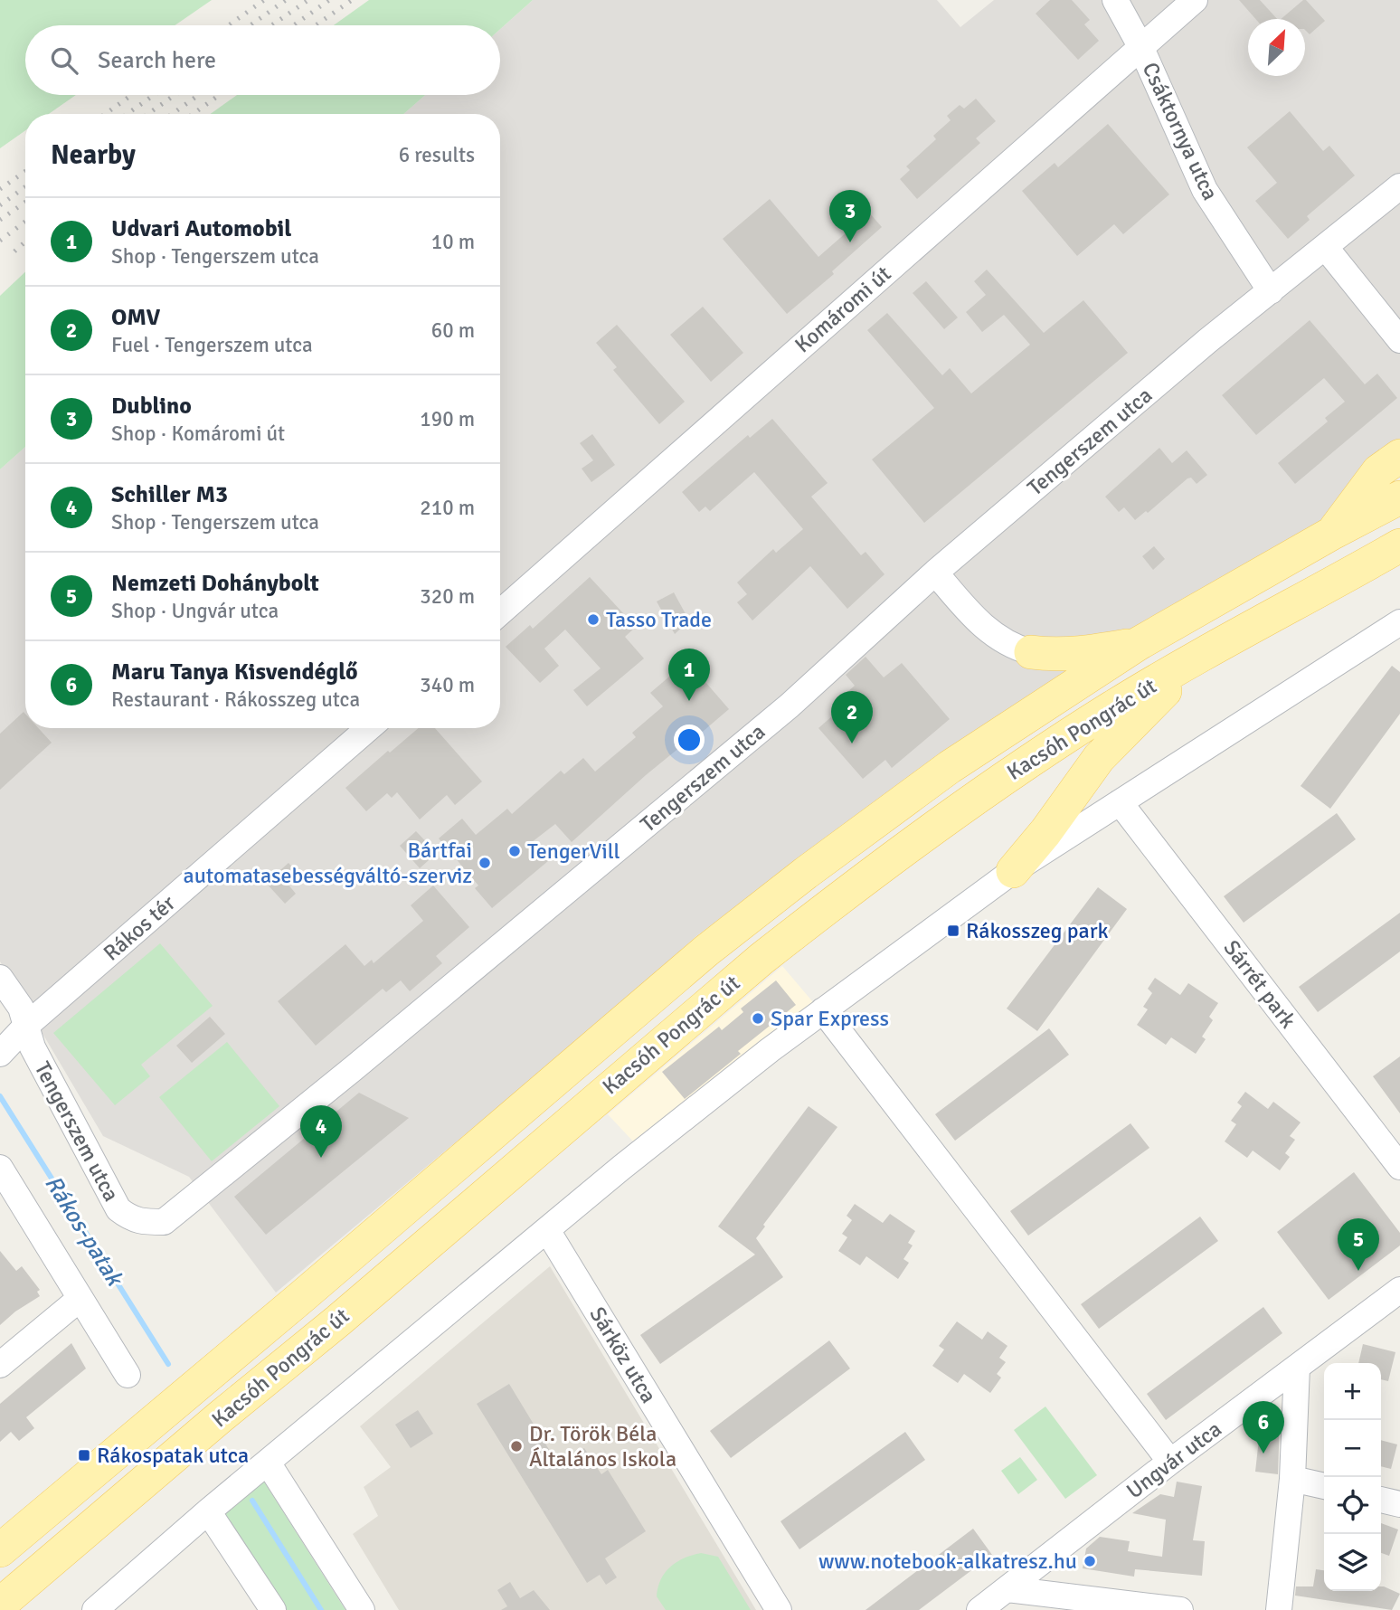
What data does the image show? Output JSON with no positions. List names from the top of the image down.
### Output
{
  "streets": {
    "main road": ["Kacsóh Pongrác út"],
    "street": [
      "Csáktornya utca",
      "Komáromi út",
      "Tengerszem utca",
      "Rákos tér",
      "Sárrét park",
      "Sárköz utca",
      "Ungvár utca"
    ]
  },
  "crossings": [
    ["Csáktornya utca", "Komáromi út"],
    ["Csáktornya utca", "Tengerszem utca"],
    ["Tengerszem utca", "Rákos tér"]
  ],
  "water": ["Rákos-patak"],
  "places": {
    "other": [
      "Tasso Trade",
      "TengerVill",
      "Bártfai automatasebességváltó-szerviz",
      "Spar Express",
      "Dr. Török Béla Általános Iskola",
      "www.notebook-alkatresz.hu"
    ],
    "transit": ["Rákosszeg park", "Rákospatak utca"]
  },
  "north": "top right",
  "page": {
    "search": "Search here",
    "heading": ["Nearby", "6 results"],
    "pins": [
      "3",
      "1",
      "2",
      "4",
      "5",
      "6"
    ],
    "list": [
      {
        "mark": "1",
        "name": "Udvari Automobil",
        "note": "Shop · Tengerszem utca",
        "value": "10 m"
      },
      {
        "mark": "2",
        "name": "OMV",
        "note": "Fuel · Tengerszem utca",
        "value": "60 m"
      },
      {
        "mark": "3",
        "name": "Dublino",
        "note": "Shop · Komáromi út",
        "value": "190 m"
      },
      {
        "mark": "4",
        "name": "Schiller M3",
        "note": "Shop · Tengerszem utca",
        "value": "210 m"
      },
      {
        "mark": "5",
        "name": "Nemzeti Dohánybolt",
        "note": "Shop · Ungvár utca",
        "value": "320 m"
      },
      {
        "mark": "6",
        "name": "Maru Tanya Kisvendéglő",
        "note": "Restaurant · Rákosszeg utca",
        "value": "340 m"
      }
    ],
    "map_buttons": ["+", "−"]
  }
}
